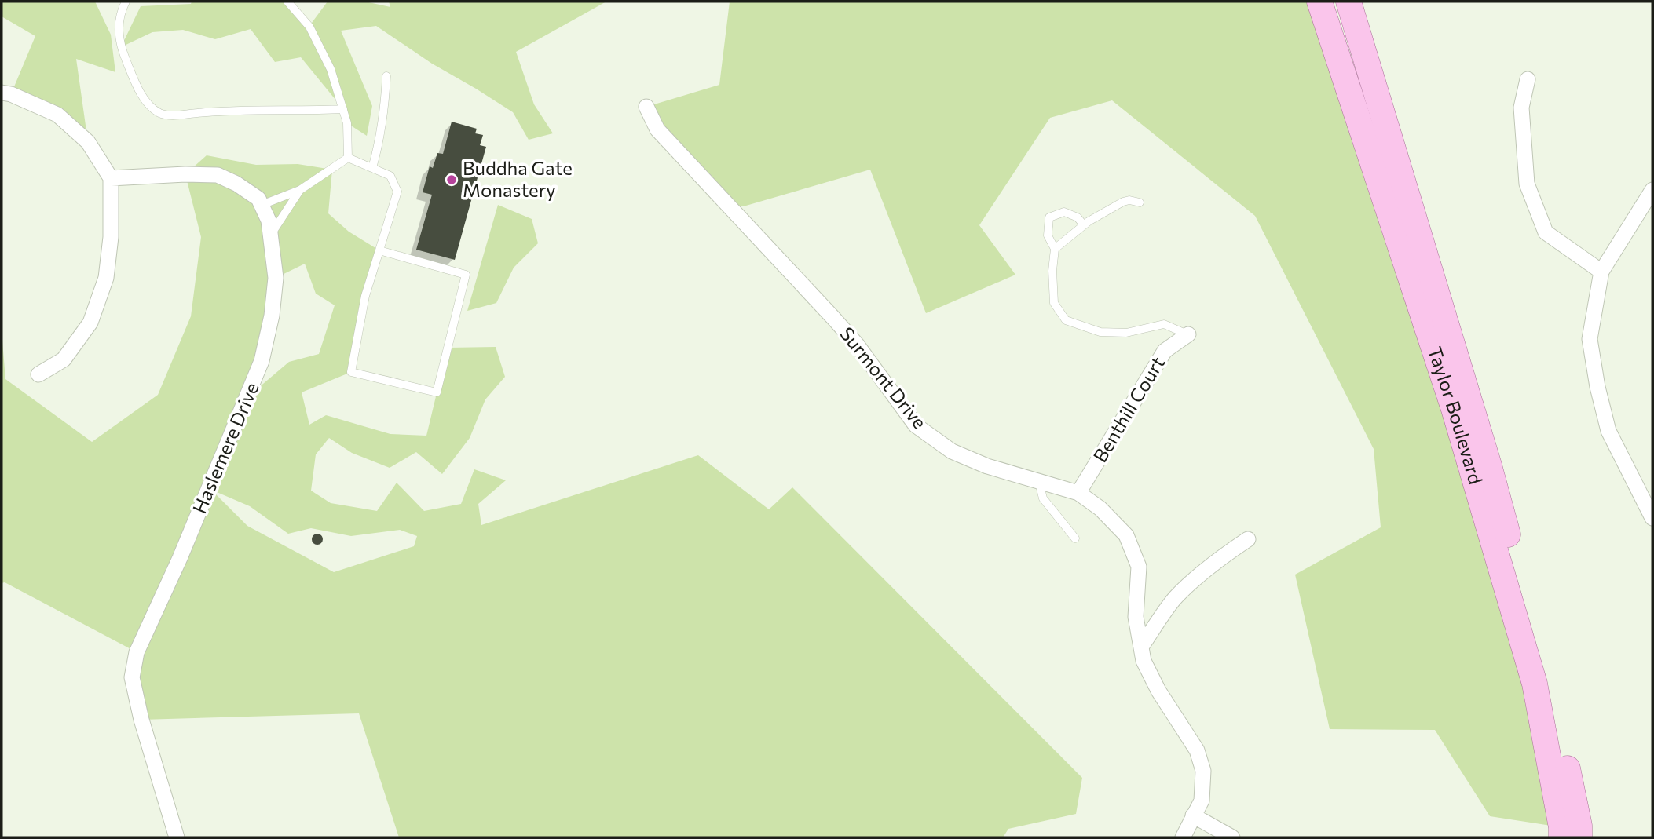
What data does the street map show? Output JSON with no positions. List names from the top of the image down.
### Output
{
  "streets": {
    "main road": ["Taylor Boulevard"],
    "street": ["Surmont Drive", "Benthill Court", "Haslemere Drive"]
  },
  "crossings": [
    ["Surmont Drive", "Benthill Court"]
  ],
  "places": ["Buddha Gate Monastery"]
}
